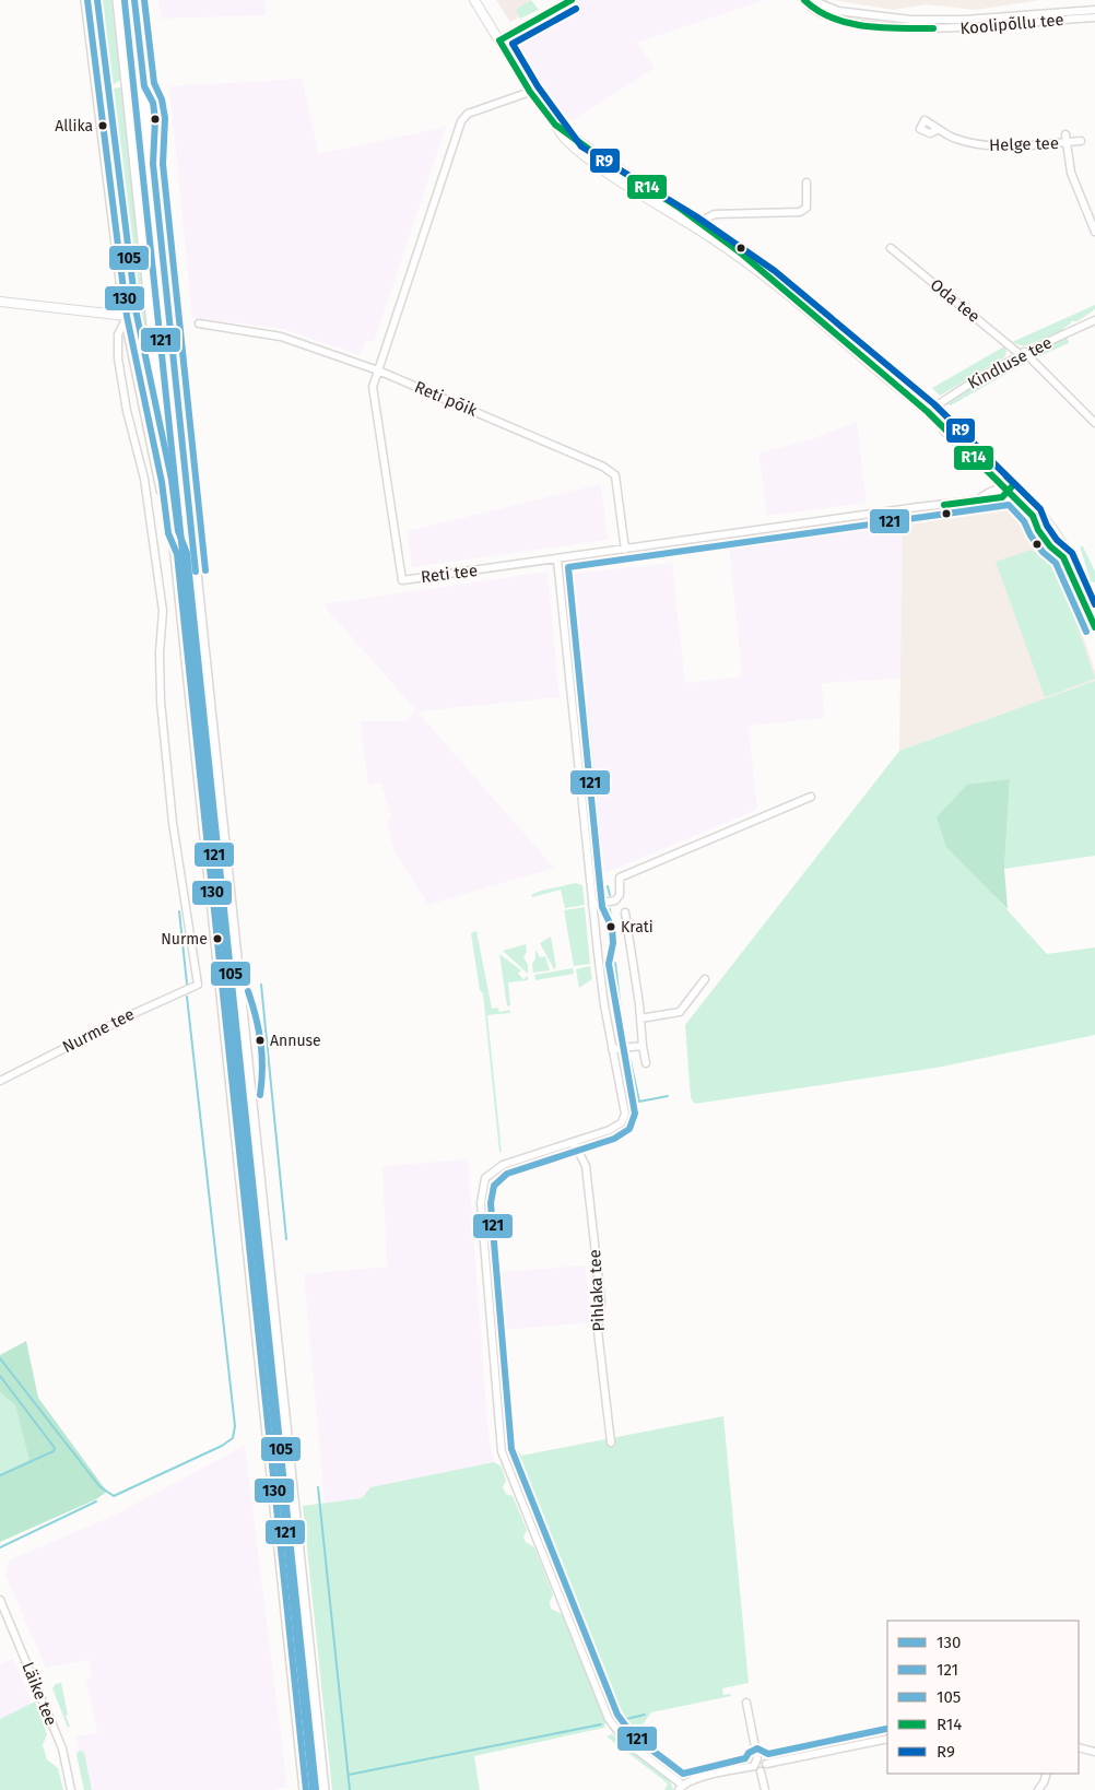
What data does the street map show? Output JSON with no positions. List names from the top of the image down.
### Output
{
  "streets": {
    "street": [
      "Koolipõllu tee",
      "Helge tee",
      "Oda tee",
      "Kindluse tee",
      "Reti põik",
      "Reti tee",
      "Nurme tee",
      "Pihlaka tee",
      "Läike tee"
    ]
  },
  "crossings": [
    ["Oda tee", "Kindluse tee"],
    ["Reti põik", "Reti tee"]
  ],
  "places": [
    "Allika",
    "Krati",
    "Nurme",
    "Annuse"
  ],
  "lines": [
    "transit line 130",
    "transit line 105",
    "transit line R14",
    "transit line 121",
    "transit line R9"
  ],
  "legend": [
    "130",
    "121",
    "105",
    "R14",
    "R9"
  ]
}
